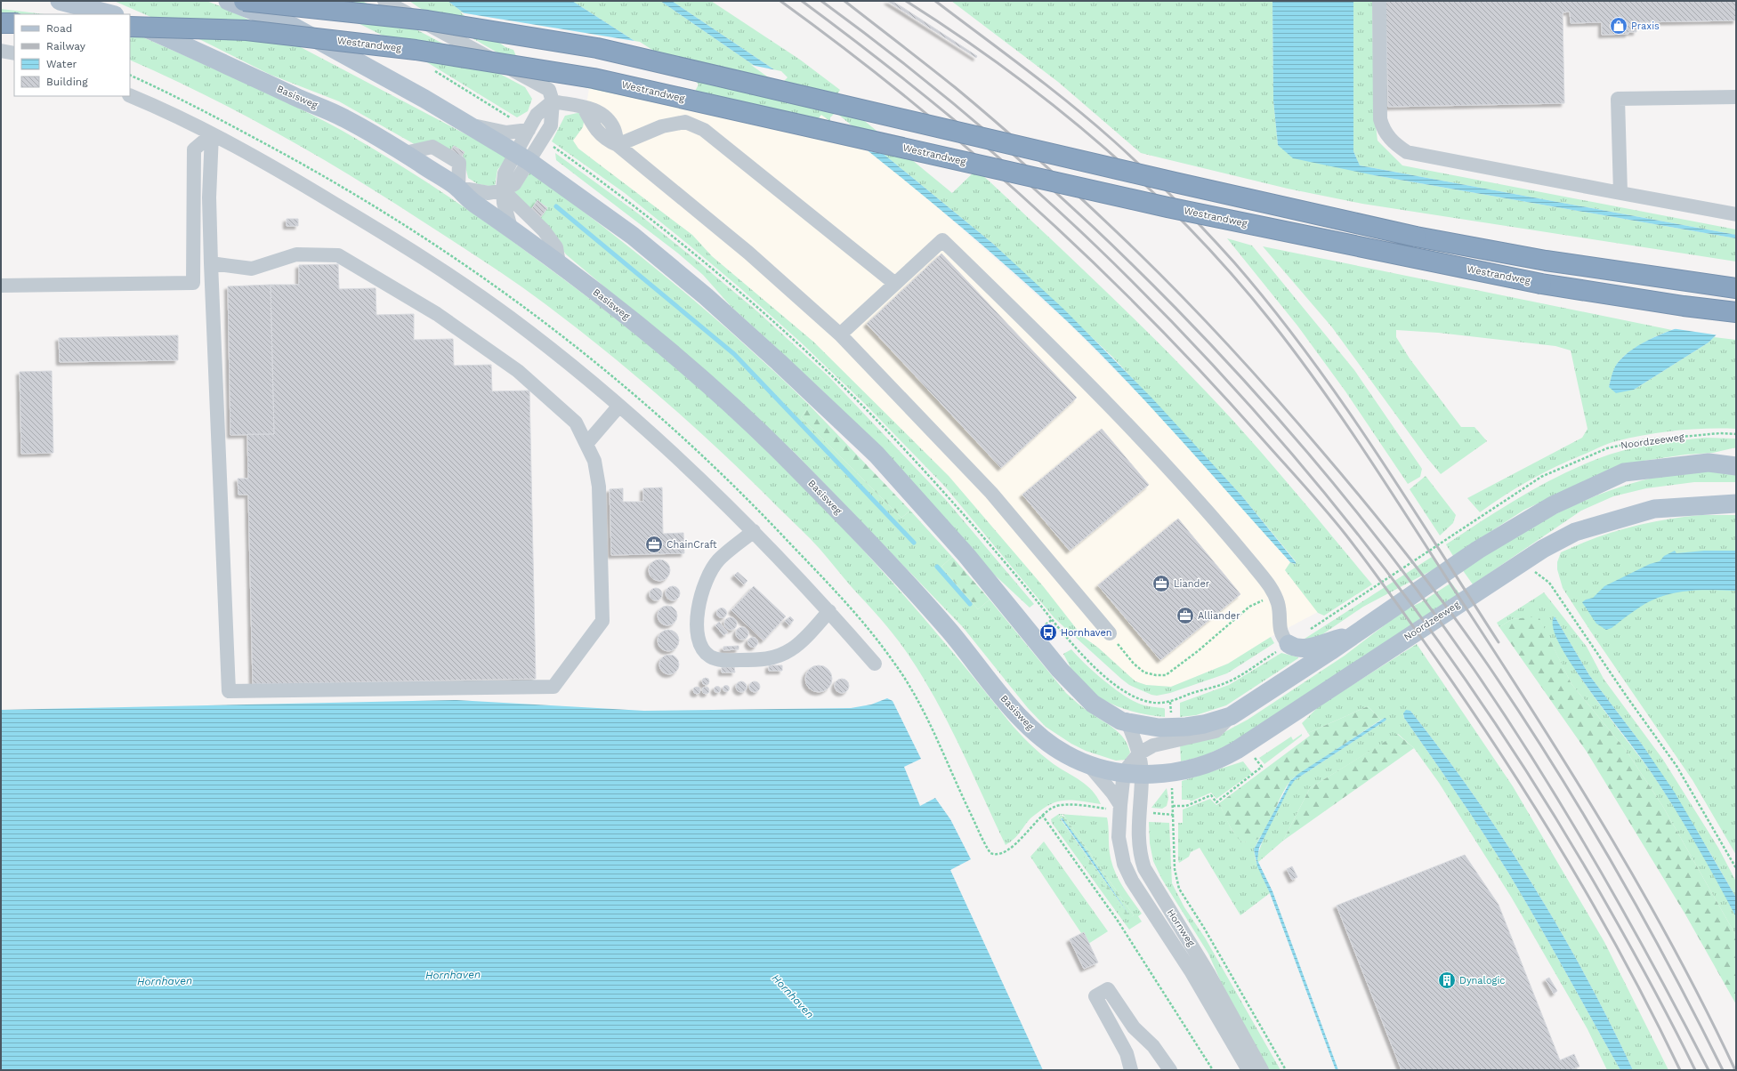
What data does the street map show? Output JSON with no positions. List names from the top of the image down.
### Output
{
  "streets": {
    "highway": ["Westrandweg"],
    "main road": ["Basisweg", "Noordzeeweg"],
    "street": ["Hornweg"]
  },
  "crossings": [
    ["Basisweg", "Noordzeeweg"],
    ["Basisweg", "Hornweg"],
    ["Noordzeeweg", "Hornweg"]
  ],
  "water": ["Hornhaven"],
  "places": {
    "shop": ["Praxis"],
    "office": ["ChainCraft", "Liander", "Alliander"],
    "bus stop": ["Hornhaven"],
    "building": ["Dynalogic"]
  },
  "legend": [
    "Road",
    "Railway",
    "Water",
    "Building"
  ]
}
